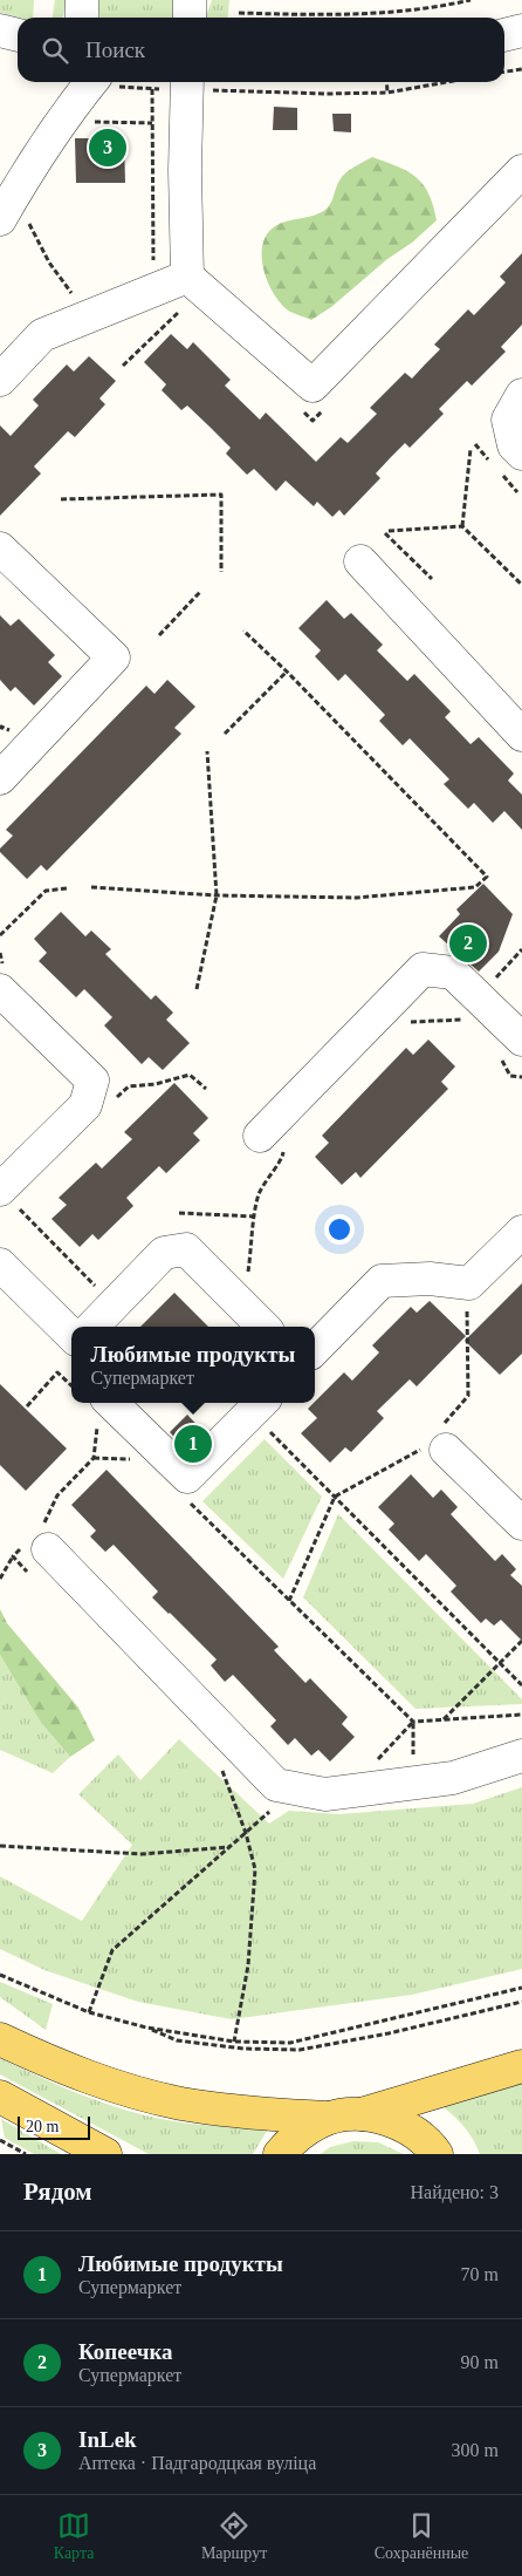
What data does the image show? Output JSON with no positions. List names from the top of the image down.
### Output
{
  "scale_bar": "20 m",
  "page": {
    "search": "Поиск",
    "pins": ["3", "2", "1"],
    "popup": ["Любимые продукты", "Супермаркет"],
    "scale": "20 m",
    "heading": ["Рядом", "Найдено: 3"],
    "list": [
      {
        "mark": "1",
        "name": "Любимые продукты",
        "note": "Супермаркет",
        "value": "70 m"
      },
      {
        "mark": "2",
        "name": "Копеечка",
        "note": "Супермаркет",
        "value": "90 m"
      },
      {
        "mark": "3",
        "name": "InLek",
        "note": "Аптека · Падгародцкая вуліца",
        "value": "300 m"
      }
    ],
    "nav": ["Карта", "Маршрут", "Сохранённые"]
  }
}
